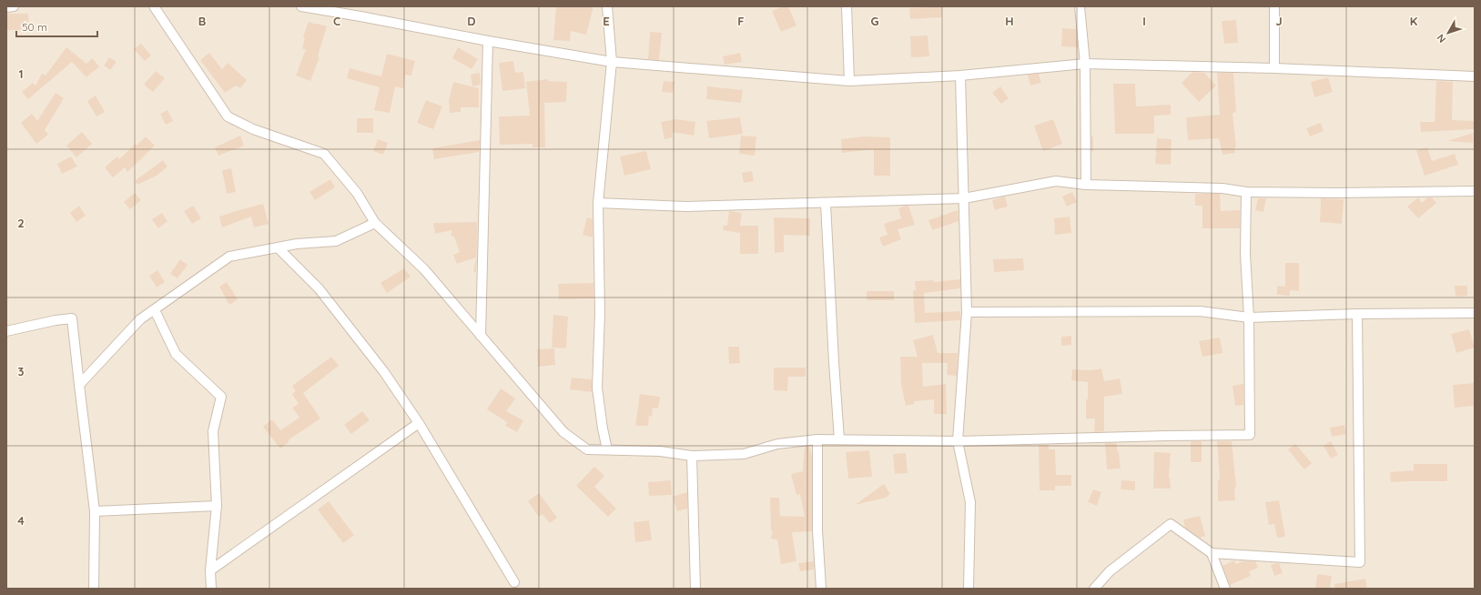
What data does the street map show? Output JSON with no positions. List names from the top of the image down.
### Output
{
  "scale_bar": "50 m",
  "north": "bottom left",
  "grid": {
    "columns": [
      "B",
      "C",
      "D",
      "E",
      "F",
      "G",
      "H",
      "I",
      "J",
      "K"
    ],
    "rows": [
      "1",
      "2",
      "3",
      "4"
    ]
  }
}
